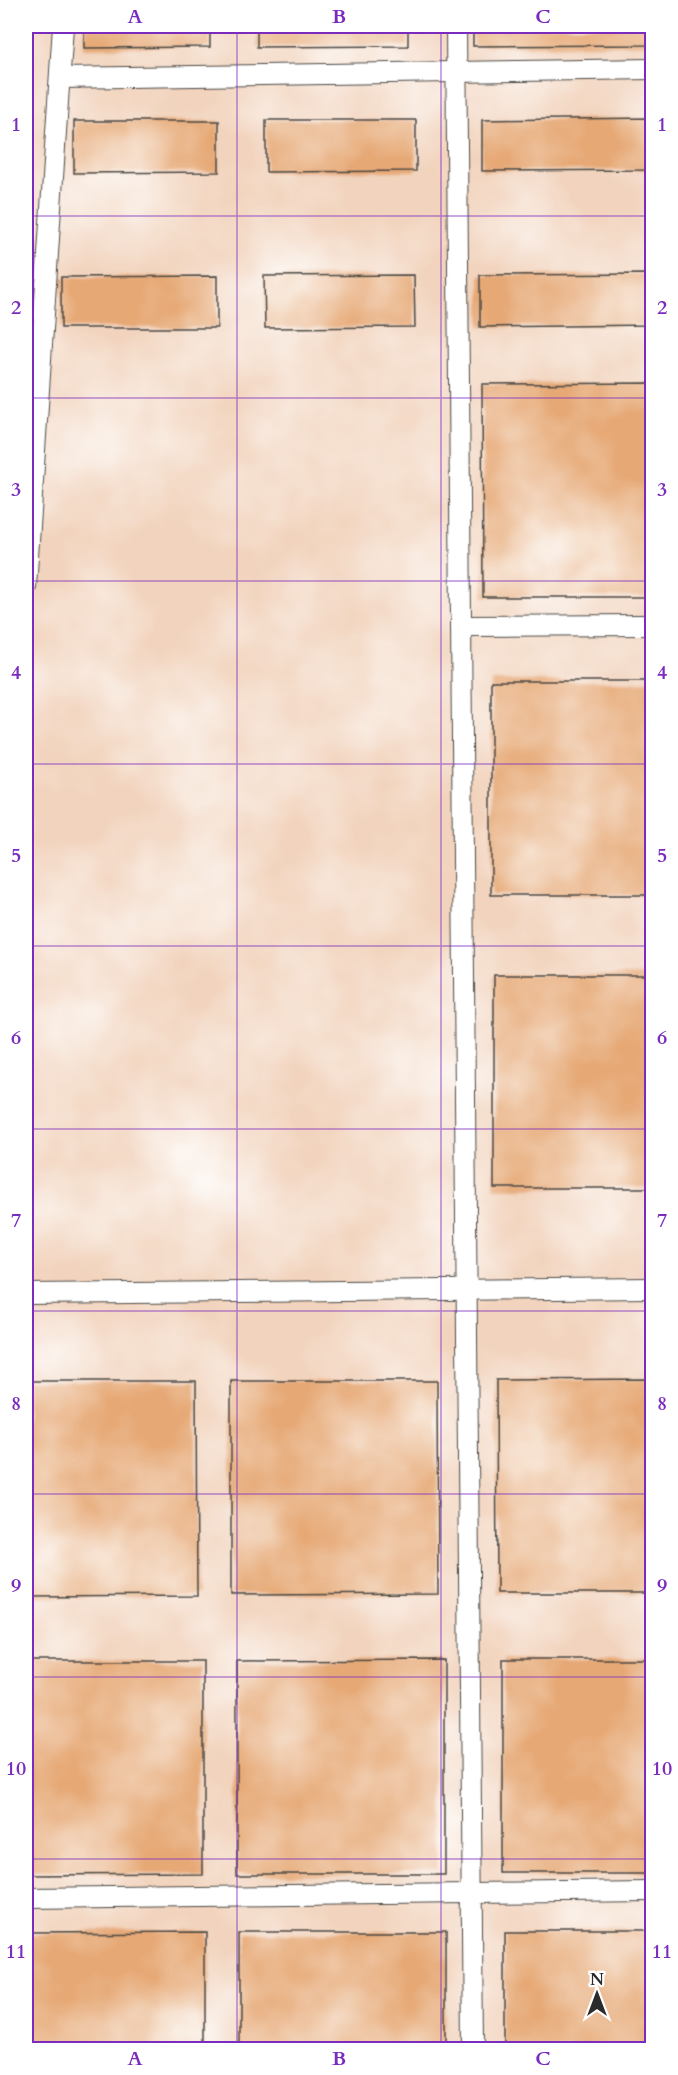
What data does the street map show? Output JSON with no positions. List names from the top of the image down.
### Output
{
  "north": "top",
  "grid": {
    "columns": ["A", "B", "C"],
    "rows": [
      "1",
      "2",
      "3",
      "4",
      "5",
      "6",
      "7",
      "8",
      "9",
      "10",
      "11"
    ]
  }
}
